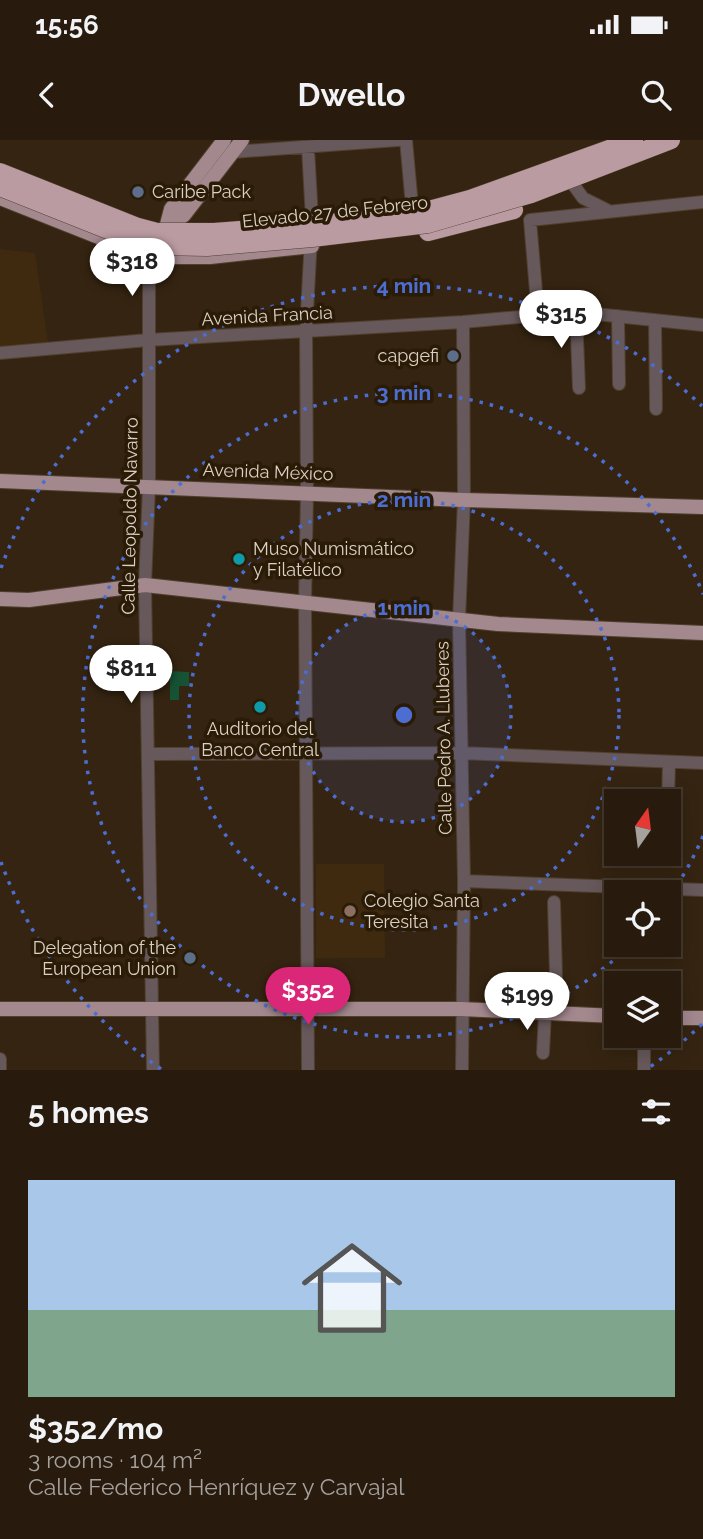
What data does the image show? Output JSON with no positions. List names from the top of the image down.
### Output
{
  "streets": {
    "highway": ["Elevado 27 de Febrero"],
    "main road": ["Avenida México"],
    "street": ["Avenida Francia", "Calle Leopoldo Navarro", "Calle Pedro A. Lluberes"]
  },
  "crossings": [
    ["Avenida Francia", "Calle Leopoldo Navarro"],
    ["Avenida Francia", "Calle Pedro A. Lluberes"],
    ["Avenida México", "Calle Leopoldo Navarro"],
    ["Avenida México", "Calle Pedro A. Lluberes"]
  ],
  "places": [
    "Caribe Pack",
    "capgefi",
    "Muso Numismático y Filatélico",
    "Auditorio del Banco Central",
    "Colegio Santa Teresita",
    "Delegation of the European Union"
  ],
  "north": "top",
  "page": {
    "status": "15:56",
    "header": "Dwello",
    "price": [
      "$318",
      "$315",
      "$811",
      "$352",
      "$199"
    ],
    "heading": "5 homes",
    "list": [
      {
        "name": "$352/mo",
        "note": "3 rooms · 104 m² · Calle Federico Henríquez y Carvajal"
      }
    ]
  },
  "rings": [
    "4 min",
    "3 min",
    "2 min",
    "1 min"
  ]
}
